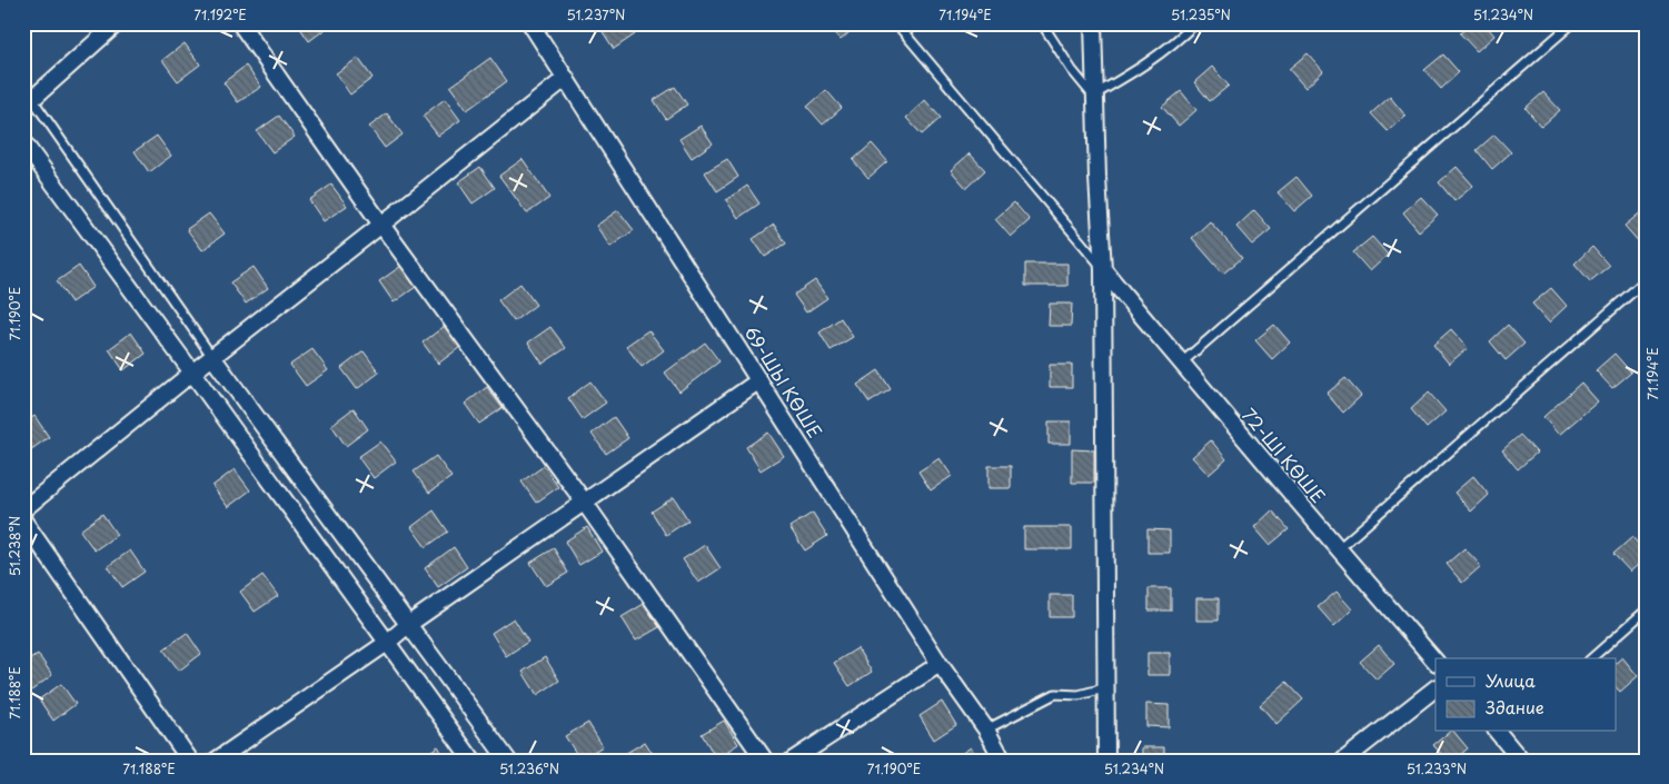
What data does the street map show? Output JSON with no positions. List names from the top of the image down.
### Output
{
  "streets": {
    "street": ["69-ШЫ КӨШЕ", "72-ШІ КӨШЕ"]
  },
  "legend": ["Улица", "Здание"],
  "coordinates": [
    "71.192°E",
    "51.237°N",
    "71.194°E",
    "51.235°N",
    "51.234°N",
    "71.190°E",
    "51.238°N",
    "71.188°E",
    "51.236°N",
    "51.233°N"
  ]
}
